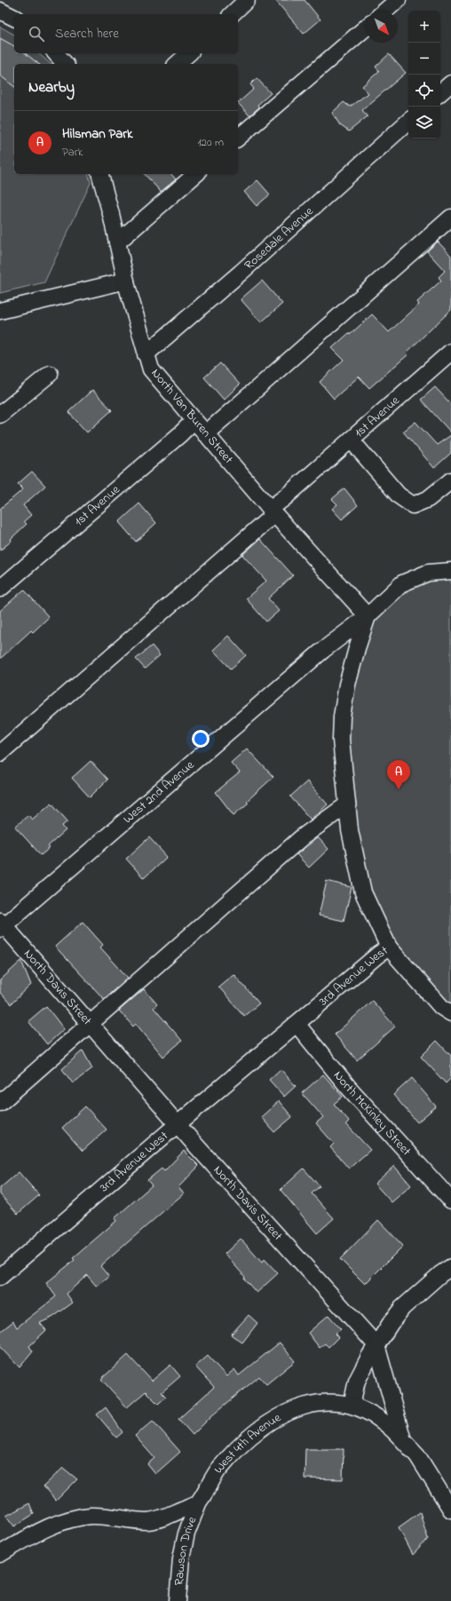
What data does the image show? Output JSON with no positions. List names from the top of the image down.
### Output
{
  "streets": {
    "street": [
      "Rosedale Avenue",
      "North Van Buren Street",
      "1st Avenue",
      "West 2nd Avenue",
      "3rd Avenue West",
      "North Davis Street",
      "North McKinley Street",
      "West 4th Avenue",
      "Rawson Drive"
    ]
  },
  "crossings": [
    ["Rosedale Avenue", "North Van Buren Street"],
    ["North Van Buren Street", "1st Avenue"],
    ["North Van Buren Street", "West 2nd Avenue"],
    ["North Van Buren Street", "3rd Avenue West"],
    ["West 2nd Avenue", "3rd Avenue West"],
    ["West 2nd Avenue", "North Davis Street"],
    ["3rd Avenue West", "North Davis Street"],
    ["3rd Avenue West", "North McKinley Street"],
    ["North Davis Street", "West 4th Avenue"],
    ["West 4th Avenue", "Rawson Drive"]
  ],
  "north": "bottom right",
  "page": {
    "map_buttons": ["+", "−"],
    "search": "Search here",
    "heading": "Nearby",
    "list": [
      {
        "mark": "A",
        "name": "Hilsman Park",
        "note": "Park",
        "value": "120 m"
      }
    ],
    "pins": "A"
  }
}
